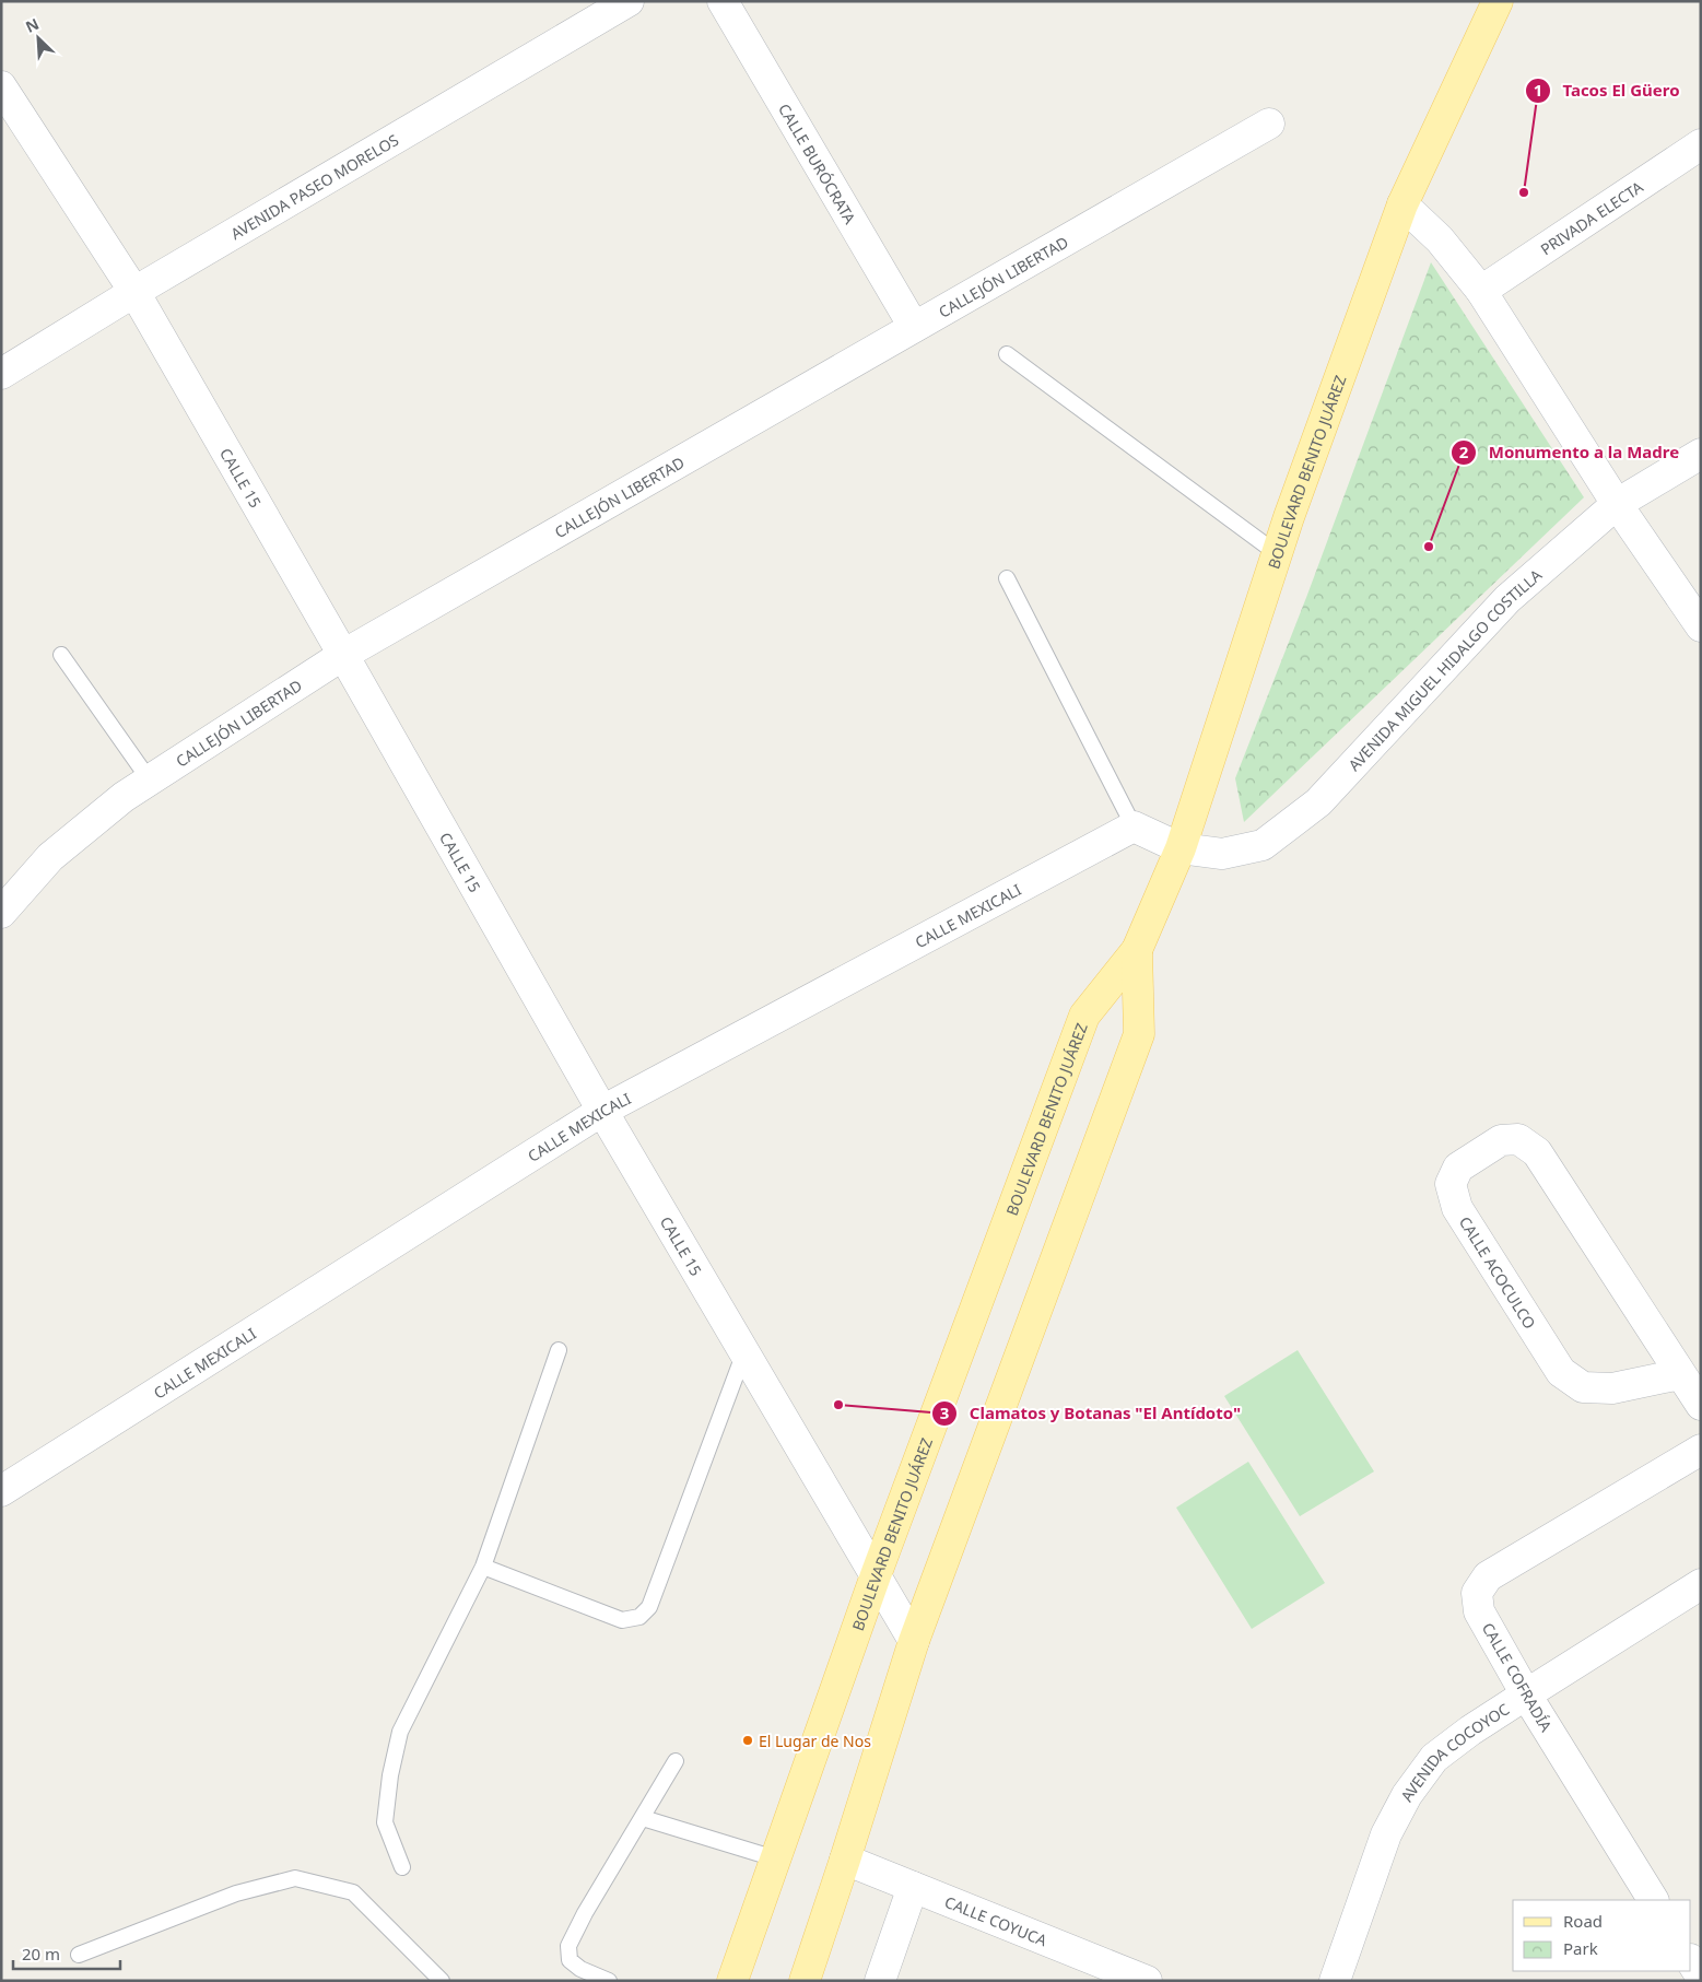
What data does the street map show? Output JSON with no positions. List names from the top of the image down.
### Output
{
  "streets": {
    "main road": ["BOULEVARD BENITO JUÁREZ"],
    "street": [
      "CALLE BURÓCRATA",
      "AVENIDA PASEO MORELOS",
      "PRIVADA ELECTA",
      "CALLEJÓN LIBERTAD",
      "CALLE 15",
      "AVENIDA MIGUEL HIDALGO COSTILLA",
      "CALLE MEXICALI",
      "CALLE ACOCULCO",
      "CALLE COFRADÍA",
      "AVENIDA COCOYOC",
      "CALLE COYUCA"
    ]
  },
  "crossings": [
    ["CALLE BURÓCRATA", "CALLEJÓN LIBERTAD"],
    ["AVENIDA PASEO MORELOS", "CALLE 15"],
    ["CALLEJÓN LIBERTAD", "CALLE 15"],
    ["BOULEVARD BENITO JUÁREZ", "CALLE 15"],
    ["BOULEVARD BENITO JUÁREZ", "AVENIDA MIGUEL HIDALGO COSTILLA"],
    ["BOULEVARD BENITO JUÁREZ", "CALLE COYUCA"],
    ["CALLE 15", "CALLE MEXICALI"],
    ["CALLE COFRADÍA", "AVENIDA COCOYOC"]
  ],
  "places": [
    "Tacos El Güero",
    "Monumento a la Madre",
    "Clamatos y Botanas \"El Antídoto\"",
    "El Lugar de Nos"
  ],
  "legend": ["Road", "Park"],
  "scale_bar": "20 m",
  "north": "top left"
}
